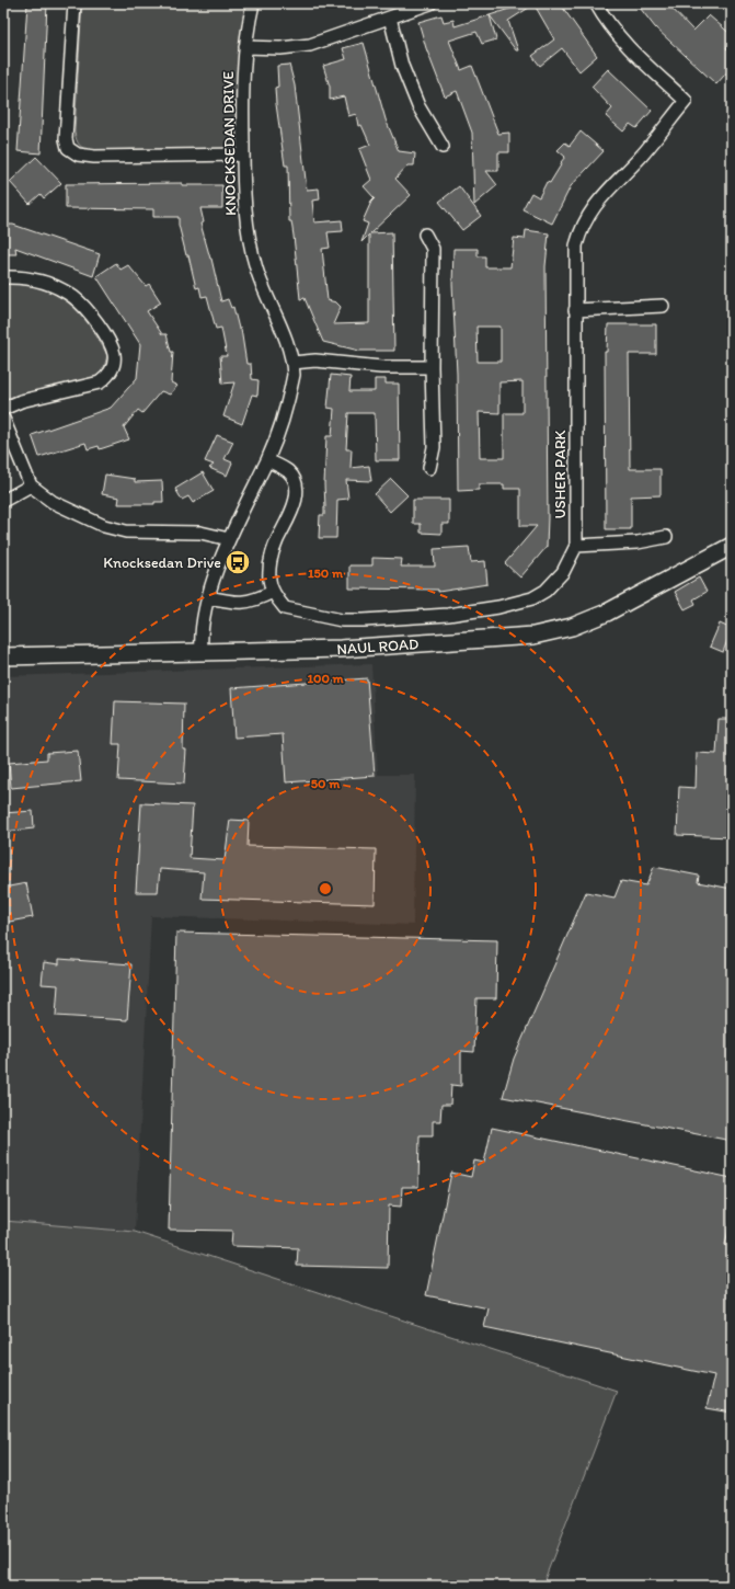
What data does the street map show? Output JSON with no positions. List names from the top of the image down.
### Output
{
  "streets": {
    "main road": ["NAUL ROAD"],
    "street": ["KNOCKSEDAN DRIVE", "USHER PARK"]
  },
  "crossings": [
    ["KNOCKSEDAN DRIVE", "NAUL ROAD"]
  ],
  "places": {
    "bus stop": ["Knocksedan Drive"]
  },
  "rings": ["150 m", "100 m", "50 m"]
}
